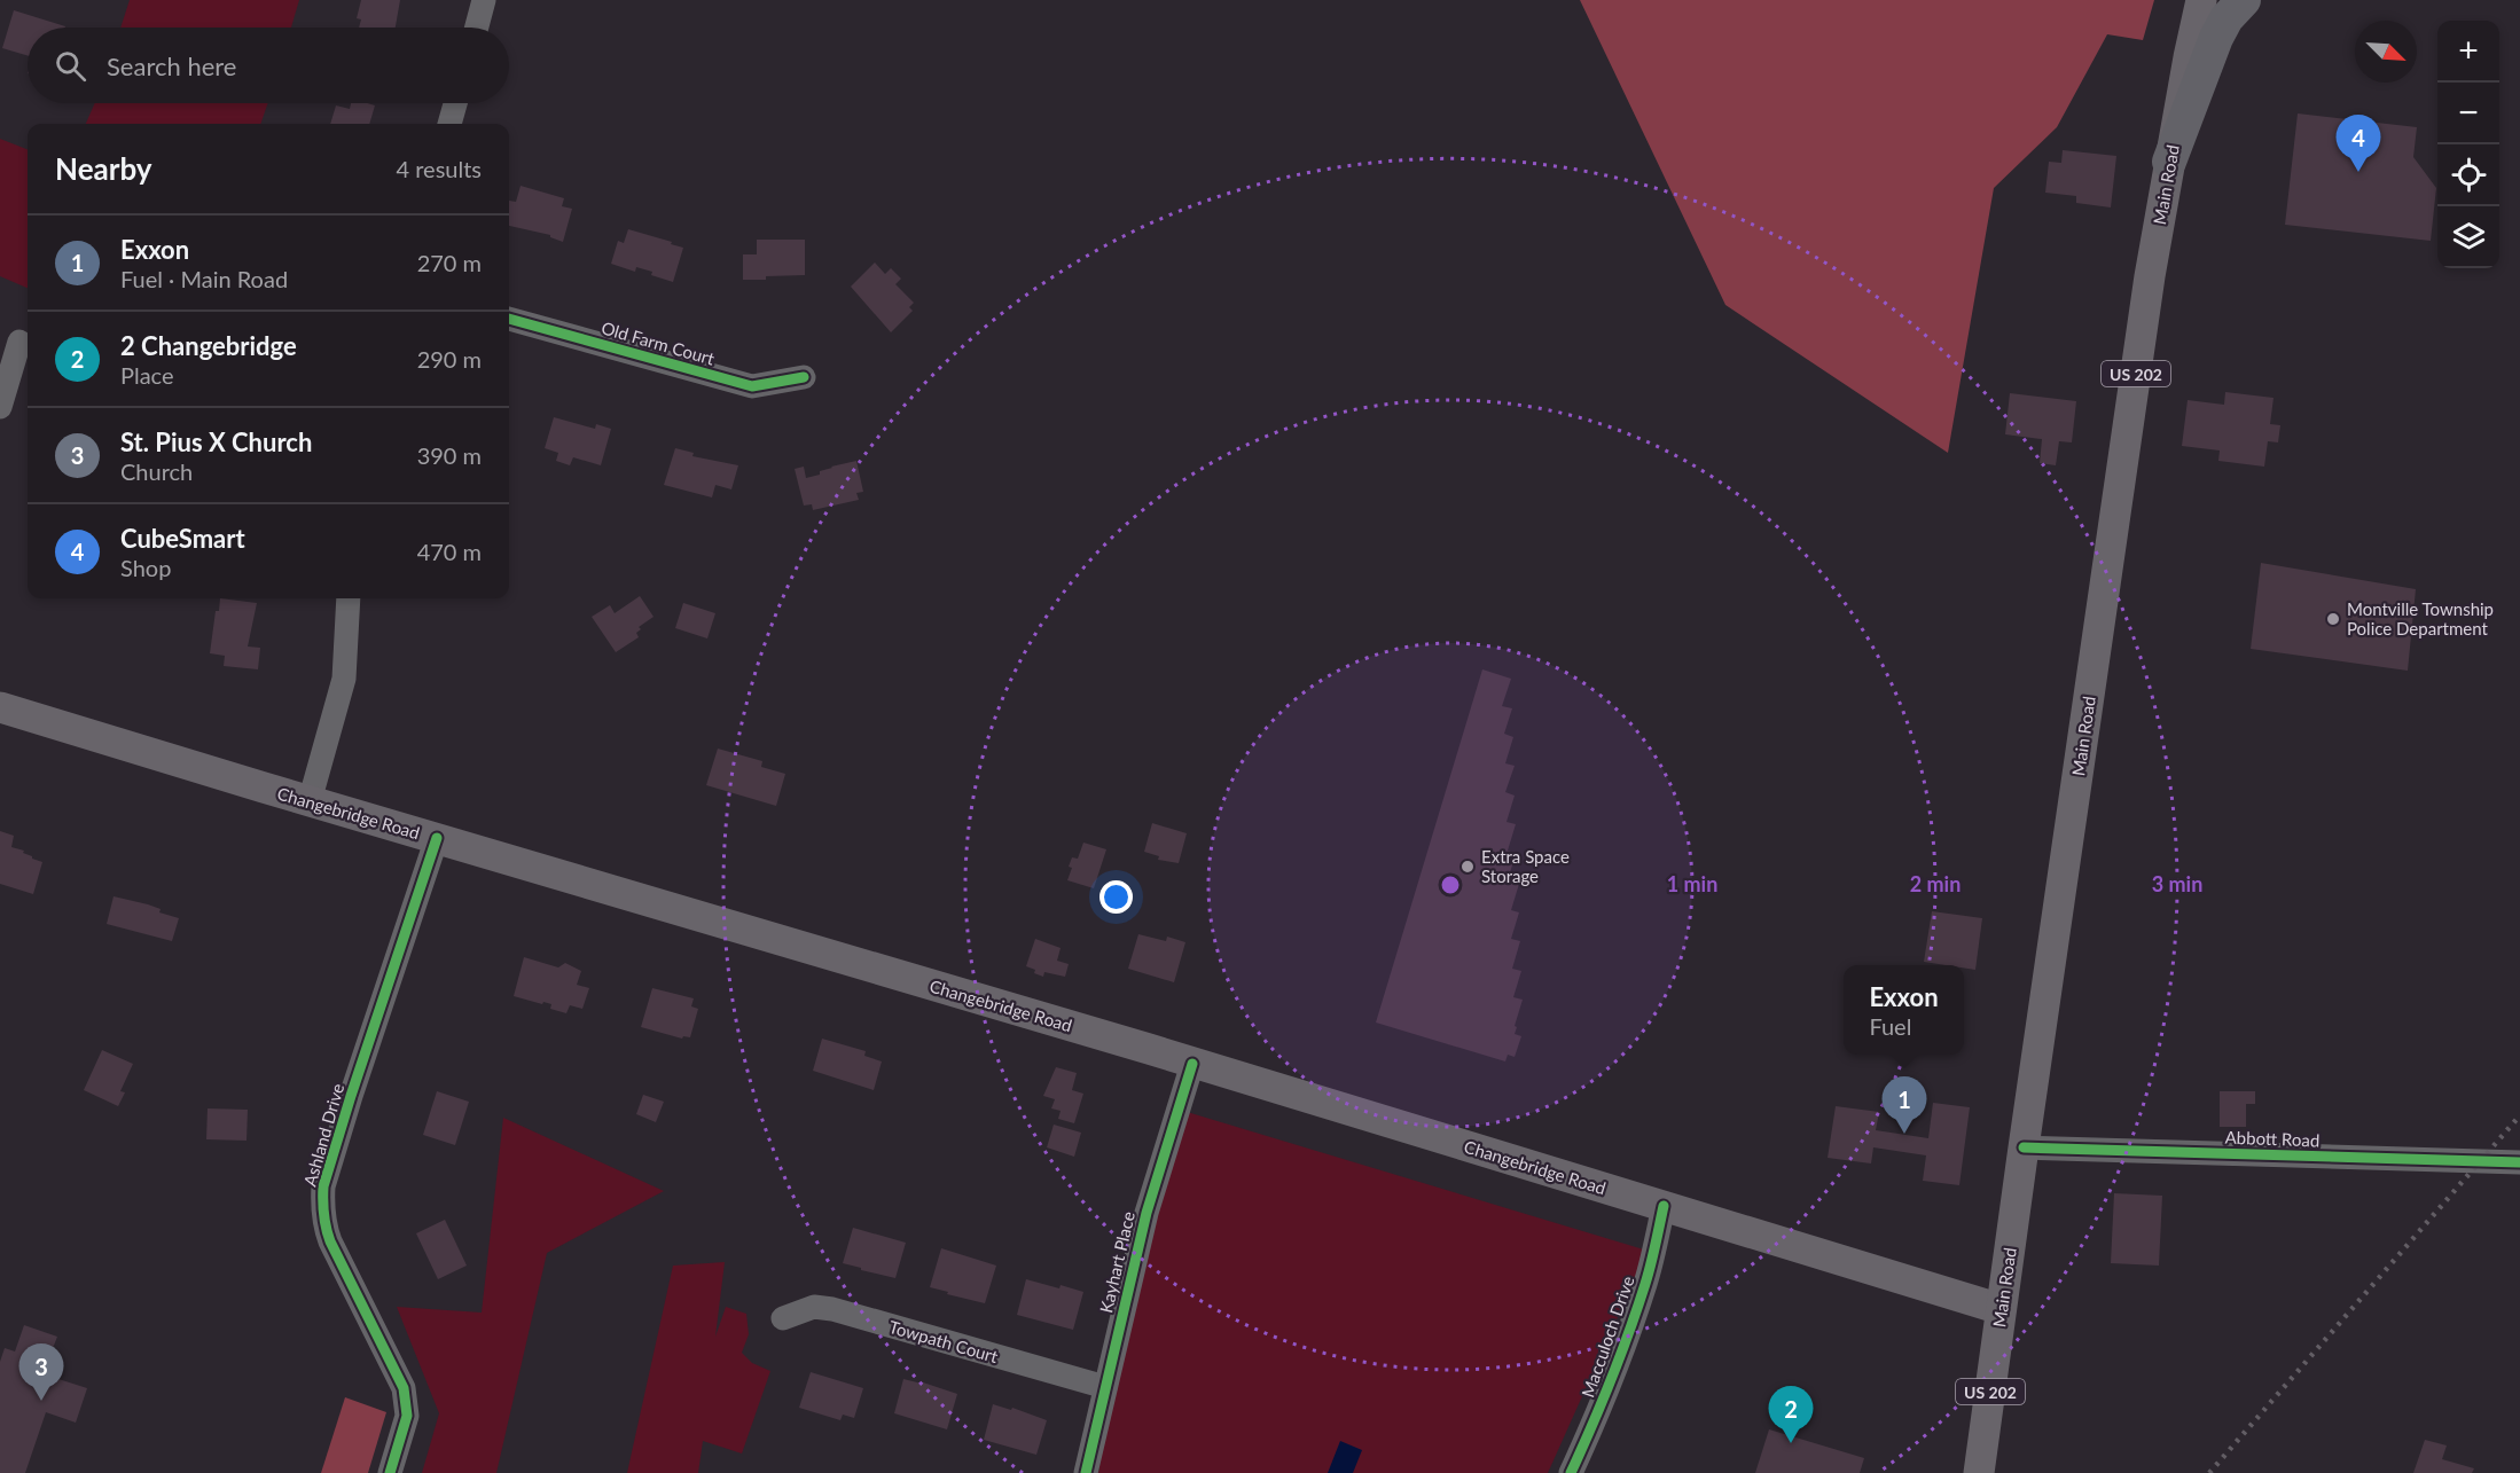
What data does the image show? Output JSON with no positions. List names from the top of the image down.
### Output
{
  "streets": {
    "main road": ["Main Road", "US 202", "Changebridge Road"],
    "street": [
      "Old Farm Court",
      "Ashland Drive",
      "Abbott Road",
      "Kayhart Place",
      "Macculoch Drive",
      "Towpath Court"
    ]
  },
  "crossings": [
    ["Main Road", "Changebridge Road"],
    ["Main Road", "Abbott Road"],
    ["Changebridge Road", "Ashland Drive"],
    ["Changebridge Road", "Kayhart Place"],
    ["Changebridge Road", "Macculoch Drive"],
    ["Kayhart Place", "Towpath Court"]
  ],
  "places": ["Montville Township Police Department", "Extra Space Storage"],
  "north": "bottom right",
  "page": {
    "map_buttons": ["+", "−"],
    "search": "Search here",
    "pins": [
      "4",
      "1",
      "3",
      "2"
    ],
    "heading": ["Nearby", "4 results"],
    "list": [
      {
        "mark": "1",
        "name": "Exxon",
        "note": "Fuel · Main Road",
        "value": "270 m"
      },
      {
        "mark": "2",
        "name": "2 Changebridge",
        "note": "Place",
        "value": "290 m"
      },
      {
        "mark": "3",
        "name": "St. Pius X Church",
        "note": "Church",
        "value": "390 m"
      },
      {
        "mark": "4",
        "name": "CubeSmart",
        "note": "Shop",
        "value": "470 m"
      }
    ],
    "popup": ["Exxon", "Fuel"]
  },
  "rings": ["1 min", "2 min", "3 min"]
}
